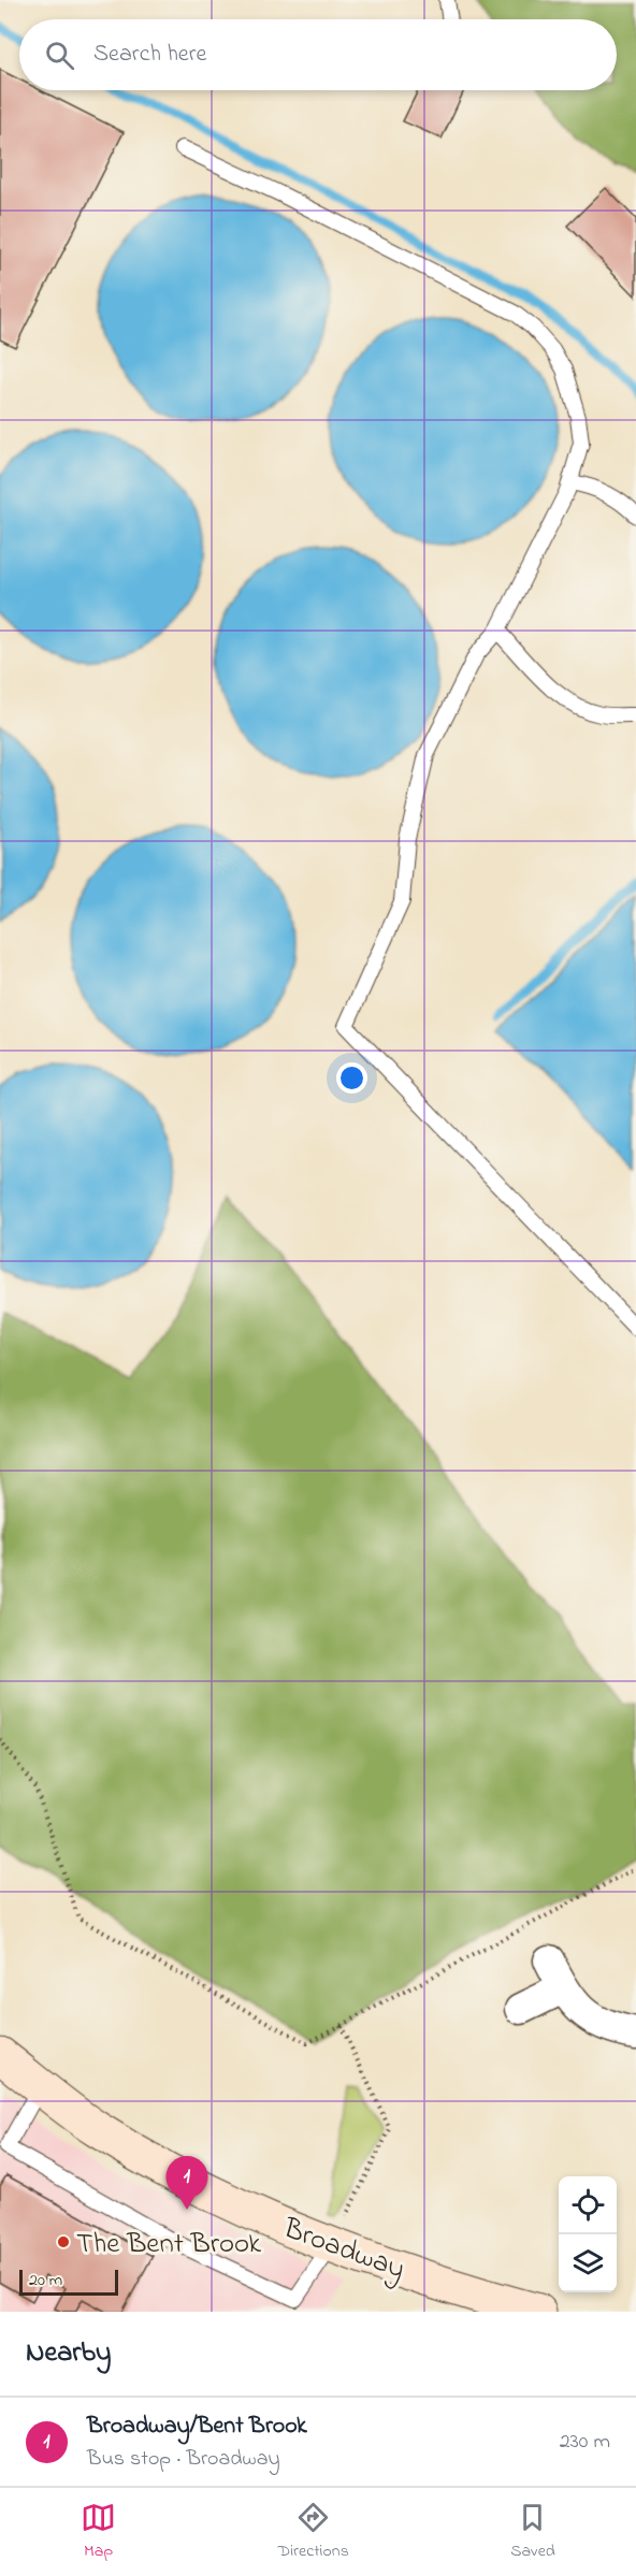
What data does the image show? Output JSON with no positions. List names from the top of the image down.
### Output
{
  "streets": {
    "street": ["Broadway"]
  },
  "places": ["The Bent Brook"],
  "scale_bar": "20 m",
  "page": {
    "search": "Search here",
    "pins": "1",
    "scale": "20 m",
    "heading": "Nearby",
    "list": [
      {
        "mark": "1",
        "name": "Broadway/Bent Brook",
        "note": "Bus stop · Broadway",
        "value": "230 m"
      }
    ],
    "nav": ["Map", "Directions", "Saved"]
  }
}
